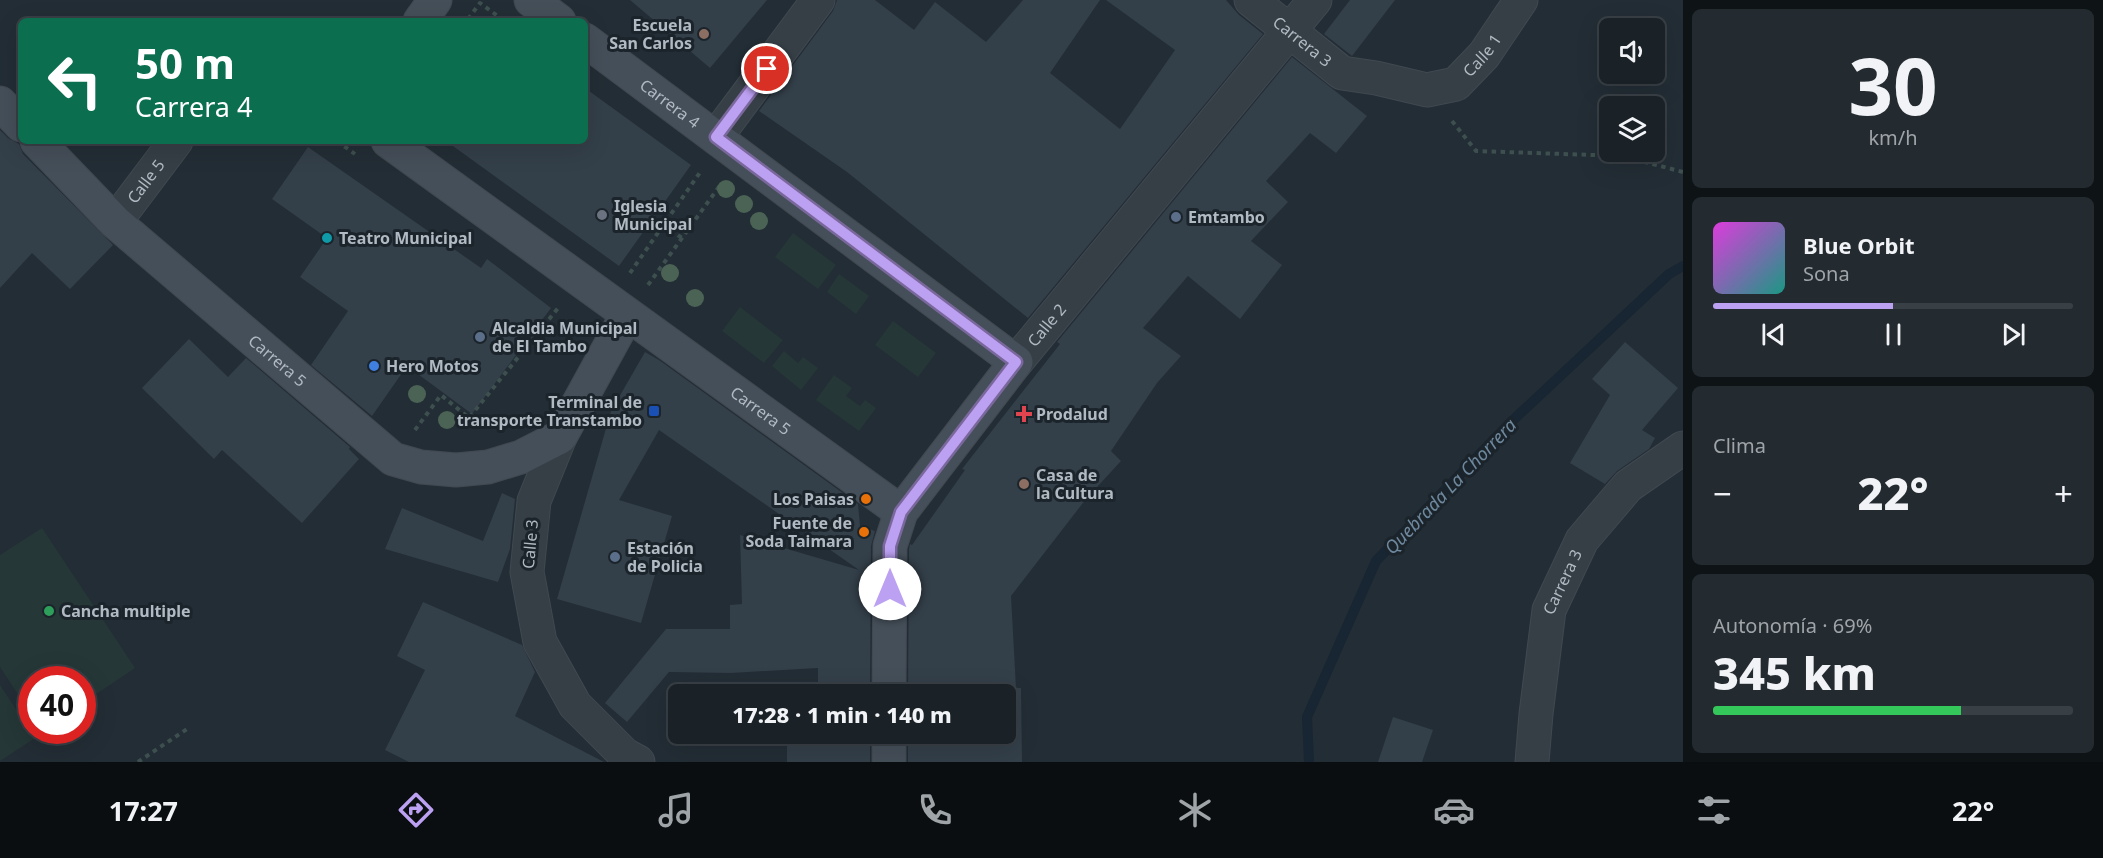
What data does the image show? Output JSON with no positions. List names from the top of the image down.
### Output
{
  "streets": {
    "main road": [
      "Carrera 4",
      "Calle 2",
      "Carrera 5",
      "Calle 3"
    ],
    "street": ["Carrera 3", "Calle 1", "Calle 5"]
  },
  "crossings": [
    ["Carrera 3", "Calle 1"],
    ["Carrera 3", "Calle 2"],
    ["Carrera 4", "Calle 2"],
    ["Calle 5", "Carrera 5"],
    ["Calle 2", "Carrera 5"],
    ["Carrera 5", "Calle 3"]
  ],
  "water": ["Quebrada La Chorrera"],
  "places": {
    "other": [
      "Escuela San Carlos",
      "Iglesia Municipal",
      "Emtambo",
      "Teatro Municipal",
      "Alcaldia Municipal de El Tambo",
      "Hero Motos",
      "Casa de la Cultura",
      "Los Paisas",
      "Fuente de Soda Taimara",
      "Estación de Policia",
      "Cancha multiple"
    ],
    "transit": ["Terminal de transporte Transtambo"],
    "health": ["Prodalud"]
  },
  "page": {
    "tile": [
      ["30", "km/h"],
      "Clima",
      ["Autonomía · 69%", "345 km"]
    ],
    "turn": ["50 m", "Carrera 4"],
    "song": ["Blue Orbit", "Sona"],
    "heat": ["−", "22°", "+"],
    "limit": "40",
    "trip": "17:28 · 1 min · 140 m",
    "tabs": ["17:27", "22°"]
  }
}
